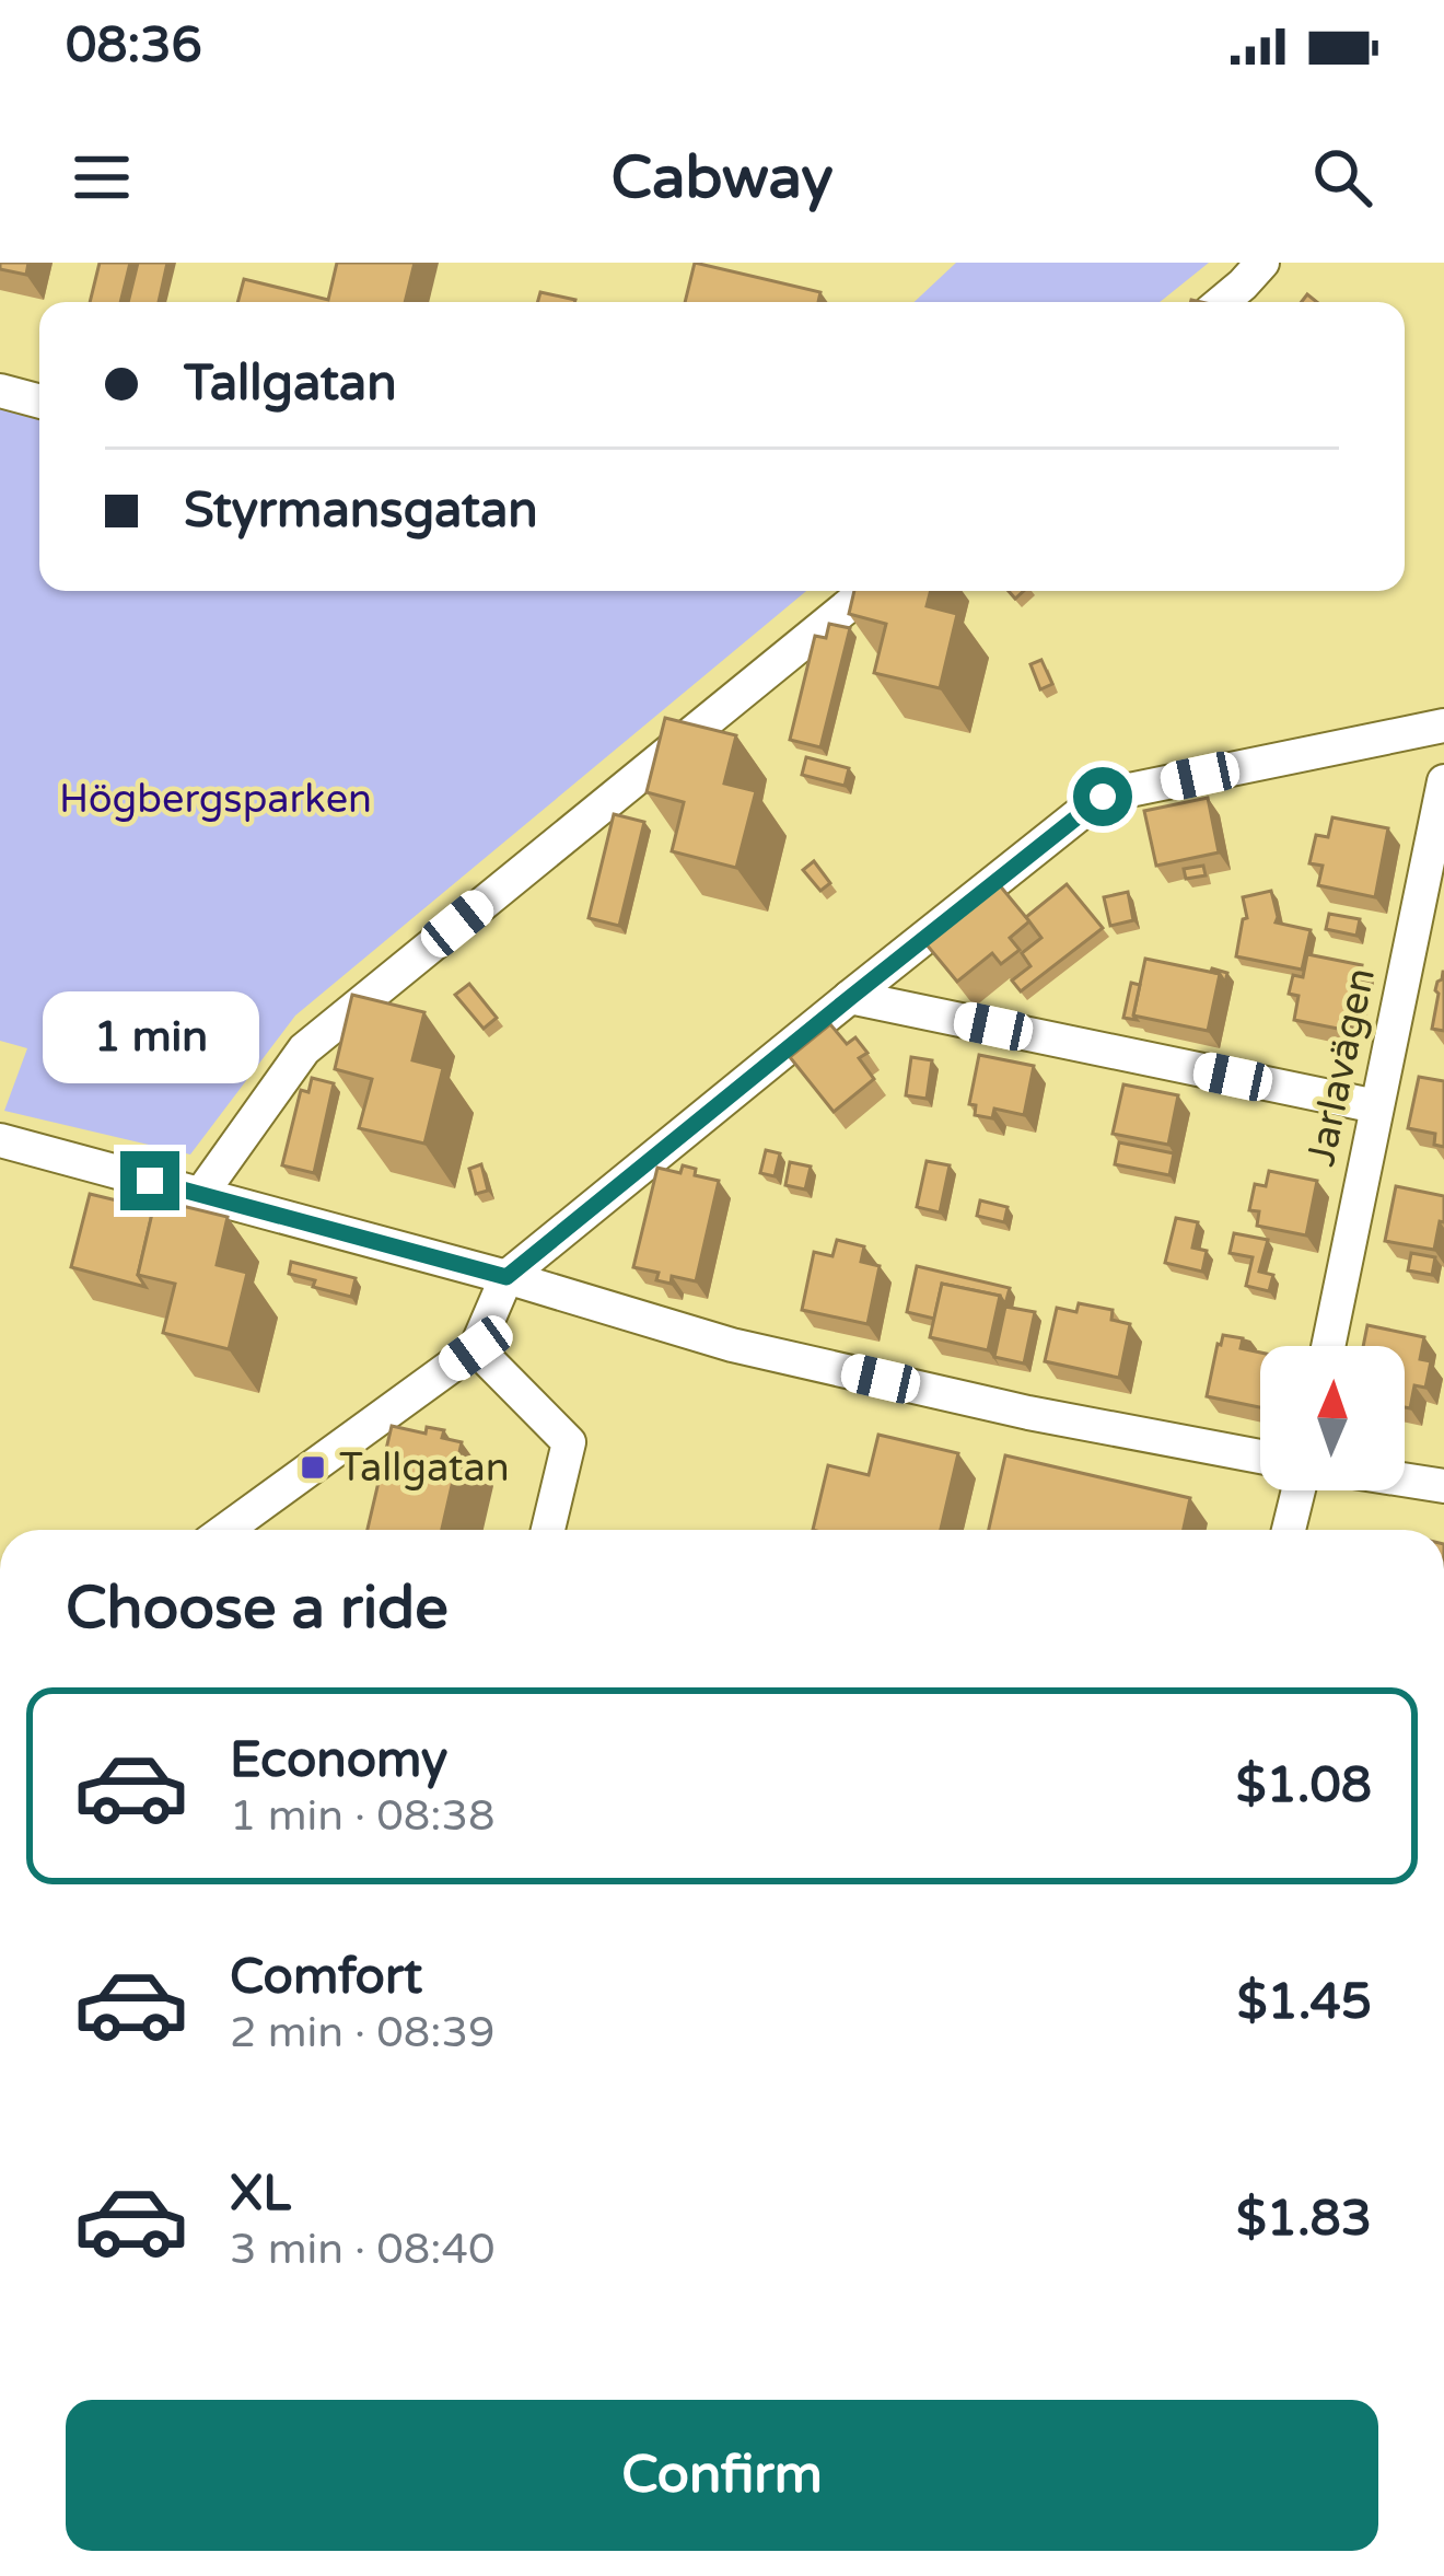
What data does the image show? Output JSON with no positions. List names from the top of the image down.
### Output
{
  "streets": {
    "street": ["Jarlavägen"]
  },
  "parks": ["Högbergsparken"],
  "places": {
    "transit": ["Tallgatan"]
  },
  "north": "top",
  "page": {
    "status": "08:36",
    "header": "Cabway",
    "banner": ["Tallgatan", "Styrmansgatan"],
    "bubble": "1 min",
    "heading": "Choose a ride",
    "list": [
      {
        "name": "Economy",
        "note": "1 min · 08:38",
        "value": "$1.08"
      },
      {
        "name": "Comfort",
        "note": "2 min · 08:39",
        "value": "$1.45"
      },
      {
        "name": "XL",
        "note": "3 min · 08:40",
        "value": "$1.83"
      }
    ],
    "buttons": "Confirm"
  }
}
